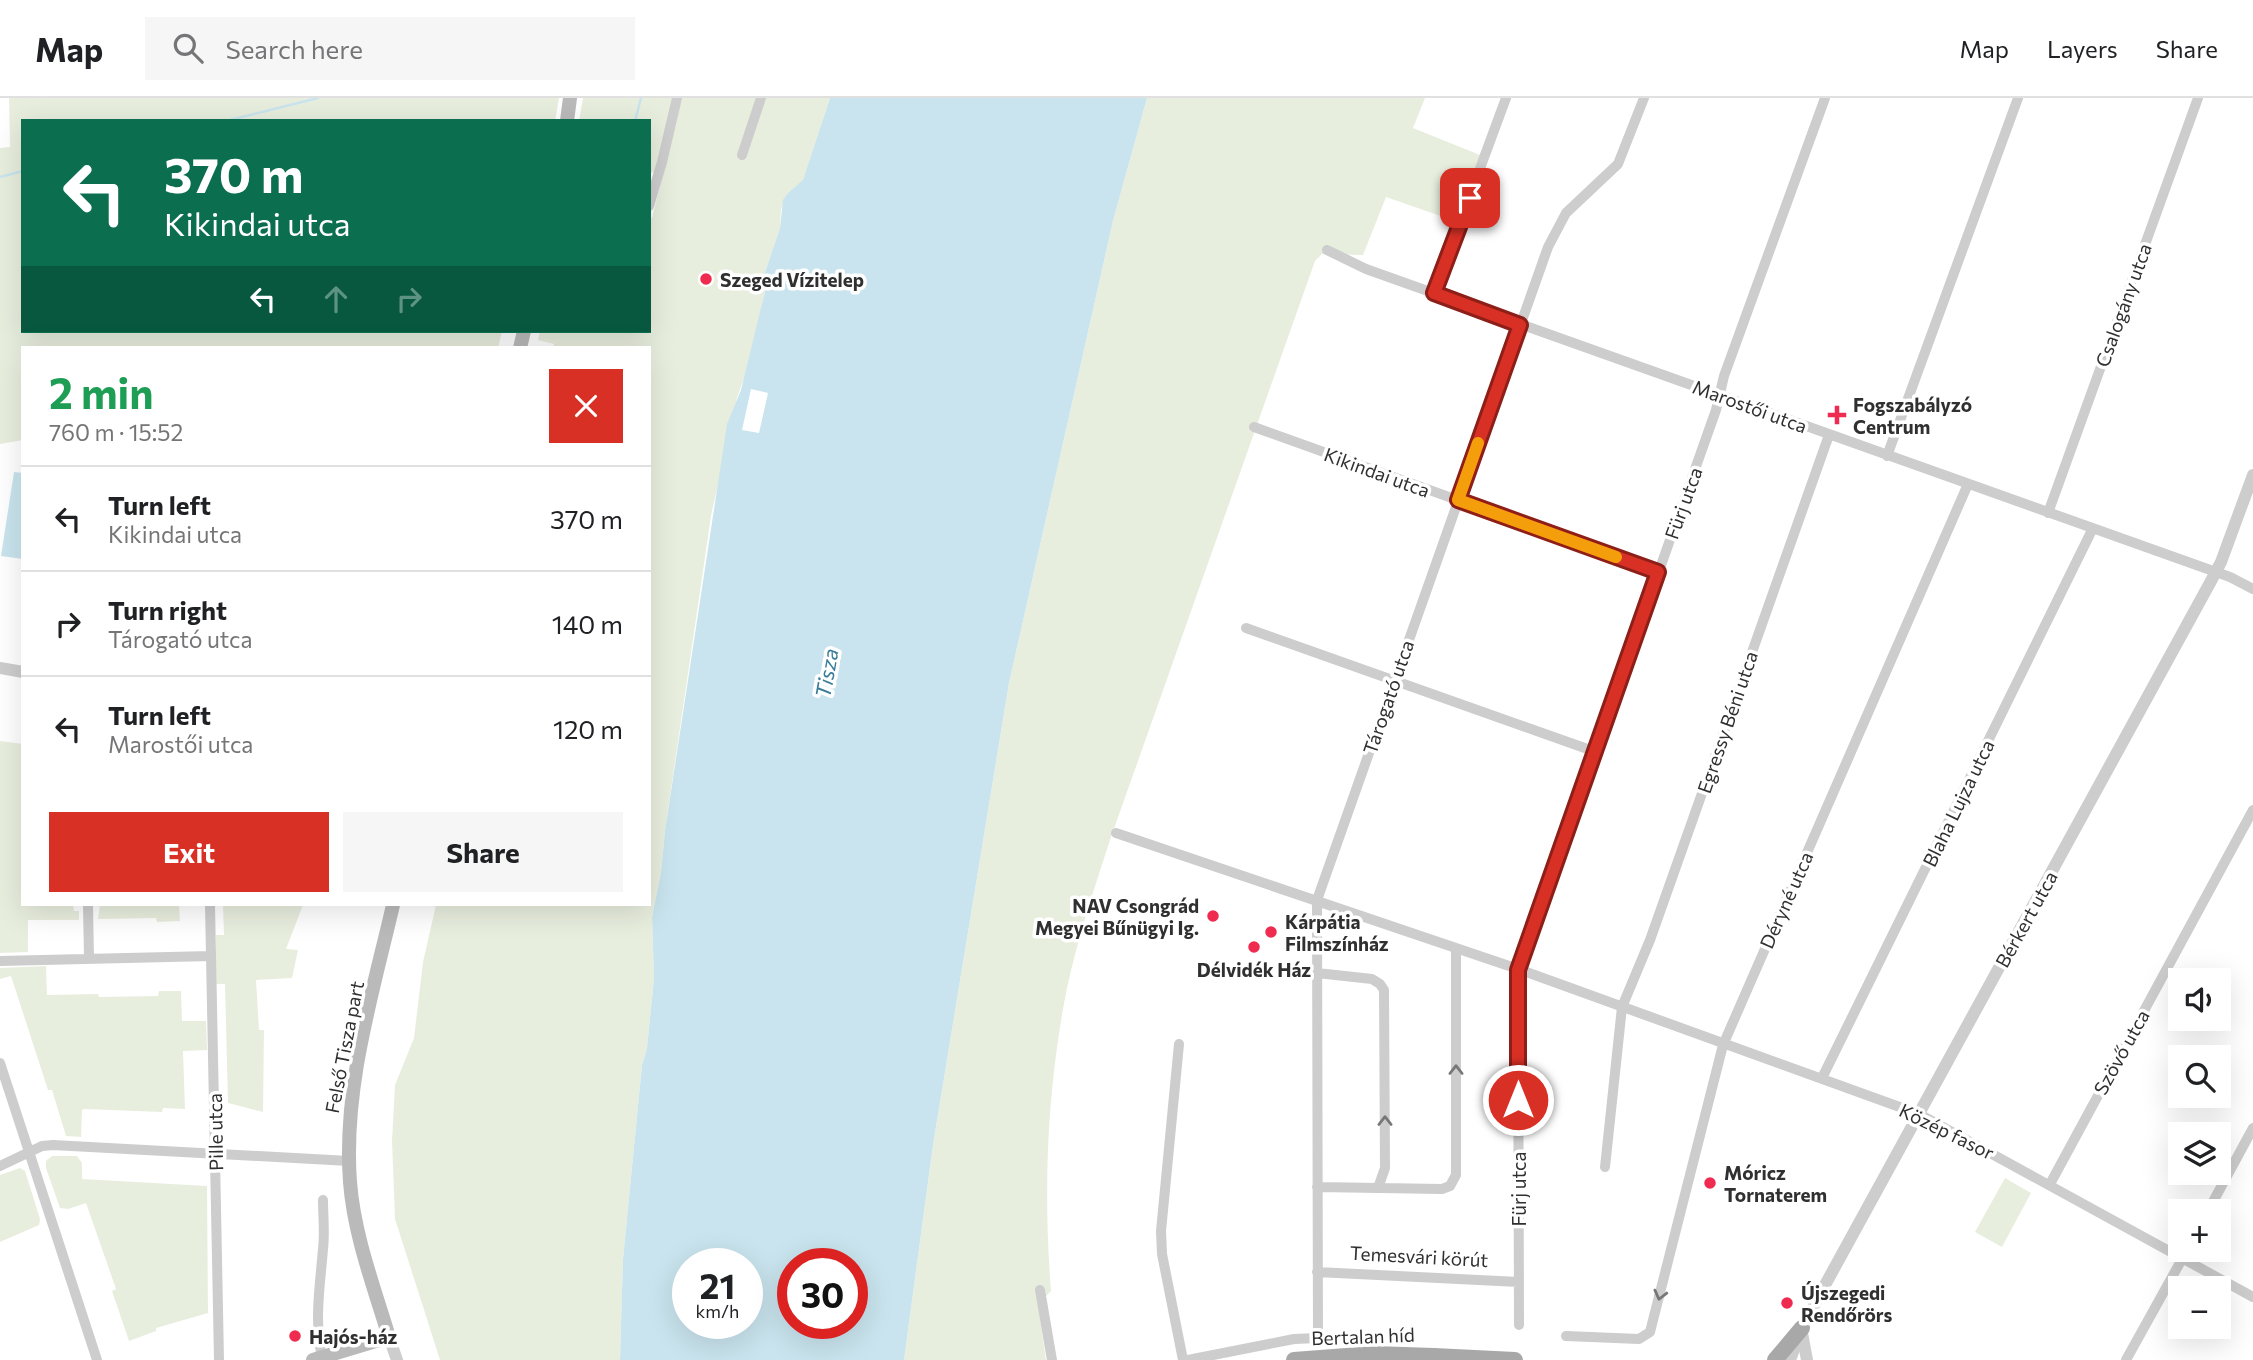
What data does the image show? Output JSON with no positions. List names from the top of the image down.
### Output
{
  "streets": {
    "main road": ["Felső Tisza part", "Bertalan híd"],
    "street": [
      "Csalogány utca",
      "Marostői utca",
      "Kikindai utca",
      "Fürj utca",
      "Tárogató utca",
      "Egressy Béni utca",
      "Blaha Lujza utca",
      "Déryné utca",
      "Bérkert utca",
      "Szövő utca",
      "Közép fasor",
      "Pille utca",
      "Temesvári körút"
    ]
  },
  "crossings": [
    ["Csalogány utca", "Marostői utca"],
    ["Marostői utca", "Fürj utca"],
    ["Marostői utca", "Tárogató utca"],
    ["Marostői utca", "Egressy Béni utca"],
    ["Marostői utca", "Blaha Lujza utca"],
    ["Marostői utca", "Déryné utca"],
    ["Marostői utca", "Bérkert utca"],
    ["Kikindai utca", "Fürj utca"],
    ["Kikindai utca", "Tárogató utca"],
    ["Fürj utca", "Közép fasor"],
    ["Fürj utca", "Temesvári körút"],
    ["Tárogató utca", "Közép fasor"],
    ["Tárogató utca", "Temesvári körút"],
    ["Egressy Béni utca", "Közép fasor"],
    ["Blaha Lujza utca", "Közép fasor"],
    ["Déryné utca", "Közép fasor"],
    ["Bérkert utca", "Közép fasor"],
    ["Szövő utca", "Közép fasor"]
  ],
  "water": ["Tisza"],
  "places": {
    "other": [
      "Szeged Vízitelep",
      "NAV Csongrád Megyei Bűnügyi Ig.",
      "Kárpátia Filmszínház",
      "Délvidék Ház",
      "Móricz Tornaterem",
      "Újszegedi Rendőrörs",
      "Hajós-ház"
    ],
    "health": ["Fogszabályzó Centrum"]
  },
  "page": {
    "header": "Map",
    "search": "Search here",
    "nav": ["Map", "Layers", "Share"],
    "turn": ["370 m", "Kikindai utca"],
    "heading": ["2 min", "760 m · 15:52"],
    "list": [
      {
        "name": "Turn left",
        "note": "Kikindai utca",
        "value": "370 m"
      },
      {
        "name": "Turn right",
        "note": "Tárogató utca",
        "value": "140 m"
      },
      {
        "name": "Turn left",
        "note": "Marostői utca",
        "value": "120 m"
      }
    ],
    "buttons": ["Exit", "Share"],
    "map_buttons": ["+", "−"],
    "speed": "21 km/h",
    "limit": "30"
  }
}
